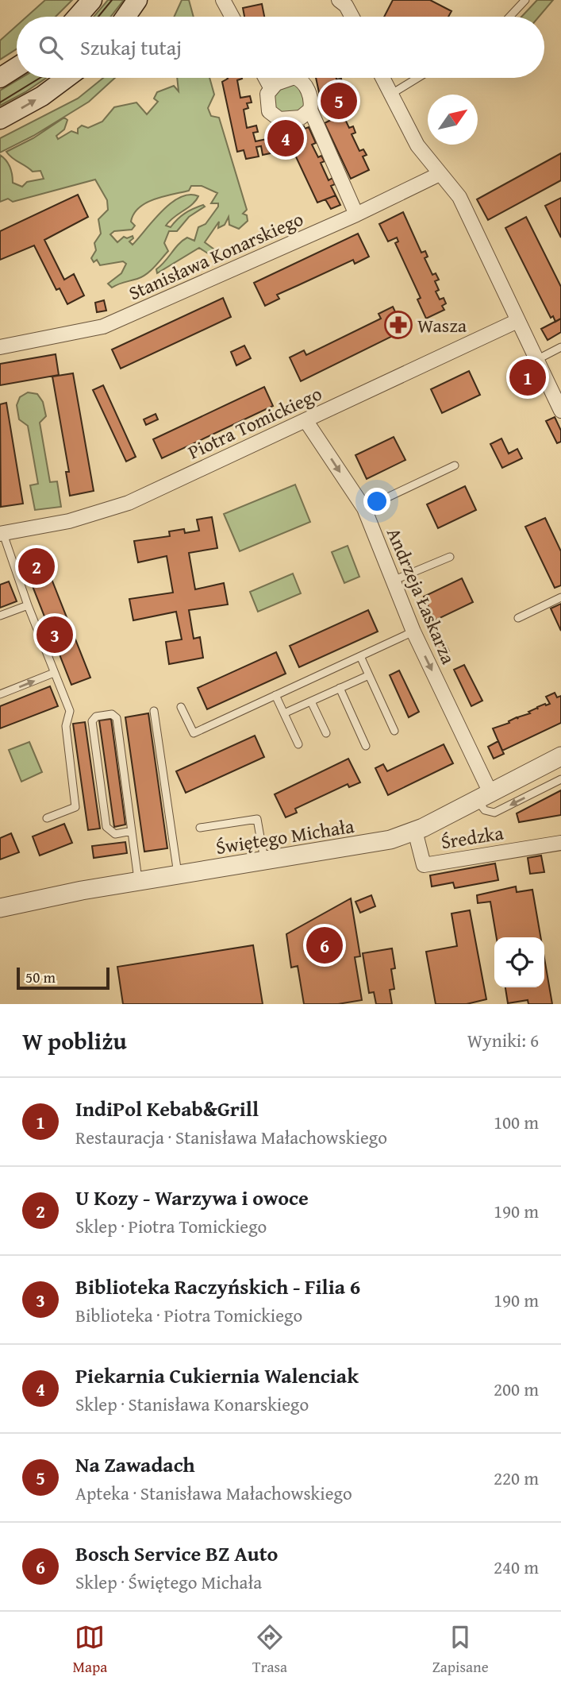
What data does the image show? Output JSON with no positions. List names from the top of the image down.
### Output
{
  "streets": {
    "street": [
      "Stanisława Konarskiego",
      "Piotra Tomickiego",
      "Andrzeja Łaskarza",
      "Świętego Michała",
      "Średzka"
    ]
  },
  "crossings": [
    ["Piotra Tomickiego", "Andrzeja Łaskarza"],
    ["Andrzeja Łaskarza", "Świętego Michała"],
    ["Świętego Michała", "Średzka"]
  ],
  "one_way": ["Andrzeja Łaskarza"],
  "places": {
    "pharmacy": ["Wasza"]
  },
  "scale_bar": "50 m",
  "north": "top right",
  "page": {
    "search": "Szukaj tutaj",
    "pins": [
      "5",
      "4",
      "1",
      "2",
      "3",
      "6"
    ],
    "scale": "50 m",
    "heading": ["W pobliżu", "Wyniki: 6"],
    "list": [
      {
        "mark": "1",
        "name": "IndiPol Kebab&Grill",
        "note": "Restauracja · Stanisława Małachowskiego",
        "value": "100 m"
      },
      {
        "mark": "2",
        "name": "U Kozy - Warzywa i owoce",
        "note": "Sklep · Piotra Tomickiego",
        "value": "190 m"
      },
      {
        "mark": "3",
        "name": "Biblioteka Raczyńskich - Filia 6",
        "note": "Biblioteka · Piotra Tomickiego",
        "value": "190 m"
      },
      {
        "mark": "4",
        "name": "Piekarnia Cukiernia Walenciak",
        "note": "Sklep · Stanisława Konarskiego",
        "value": "200 m"
      },
      {
        "mark": "5",
        "name": "Na Zawadach",
        "note": "Apteka · Stanisława Małachowskiego",
        "value": "220 m"
      },
      {
        "mark": "6",
        "name": "Bosch Service BZ Auto",
        "note": "Sklep · Świętego Michała",
        "value": "240 m"
      }
    ],
    "nav": ["Mapa", "Trasa", "Zapisane"]
  }
}
